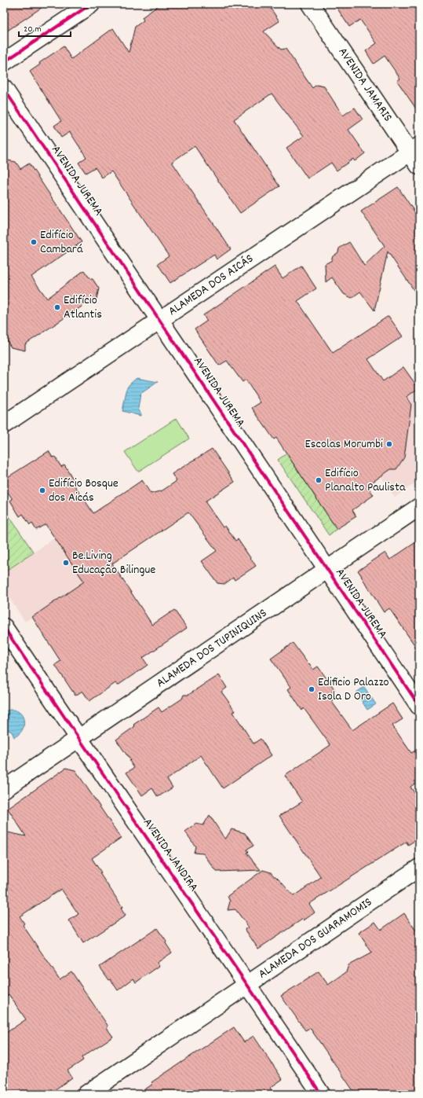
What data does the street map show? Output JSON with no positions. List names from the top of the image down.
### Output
{
  "streets": {
    "street": [
      "AVENIDA JAMARIS",
      "AVENIDA JUREMA",
      "ALAMEDA DOS AICÁS",
      "ALAMEDA DOS TUPINIQUINS",
      "AVENIDA JANDIRA",
      "ALAMEDA DOS GUARAMOMIS"
    ]
  },
  "crossings": [
    ["AVENIDA JAMARIS", "ALAMEDA DOS AICÁS"],
    ["AVENIDA JUREMA", "ALAMEDA DOS AICÁS"],
    ["AVENIDA JUREMA", "ALAMEDA DOS TUPINIQUINS"],
    ["ALAMEDA DOS TUPINIQUINS", "AVENIDA JANDIRA"],
    ["AVENIDA JANDIRA", "ALAMEDA DOS GUARAMOMIS"]
  ],
  "places": [
    "Edifício Cambará",
    "Edifício Atlantis",
    "Escolas Morumbi",
    "Edifício Planalto Paulista",
    "Edifício Bosque dos Aicás",
    "Be.Living Educação Bilingue",
    "Edificio Palazzo Isola D Oro"
  ],
  "scale_bar": "20 m"
}
